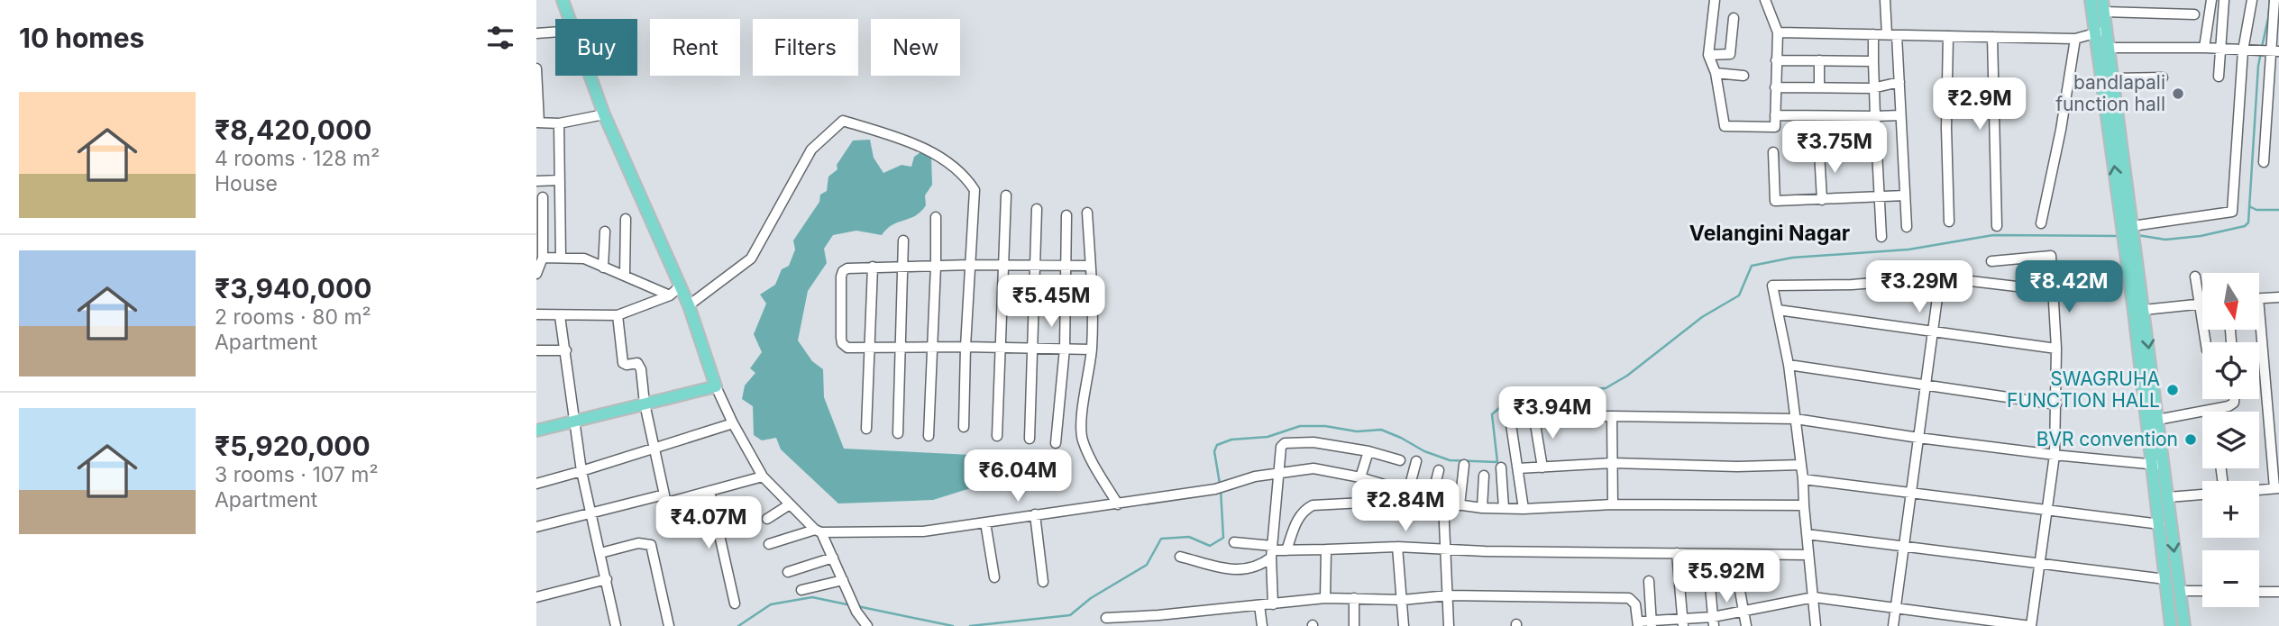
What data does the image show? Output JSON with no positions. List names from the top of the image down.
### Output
{
  "districts": ["Velangini Nagar"],
  "places": ["bandlapali function hall", "SWAGRUHA FUNCTION HALL", "BVR convention"],
  "north": "bottom",
  "page": {
    "heading": "10 homes",
    "chip": [
      "Buy",
      "Rent",
      "Filters",
      "New"
    ],
    "list": [
      {
        "name": "₹8,420,000",
        "note": "4 rooms · 128 m² · House"
      },
      {
        "name": "₹3,940,000",
        "note": "2 rooms · 80 m² · Apartment"
      },
      {
        "name": "₹5,920,000",
        "note": "3 rooms · 107 m² · Apartment"
      }
    ],
    "price": [
      "₹2.9M",
      "₹3.75M",
      "₹3.29M",
      "₹8.42M",
      "₹5.45M",
      "₹3.94M",
      "₹6.04M",
      "₹2.84M",
      "₹4.07M",
      "₹5.92M"
    ],
    "map_buttons": ["+", "−"]
  }
}
